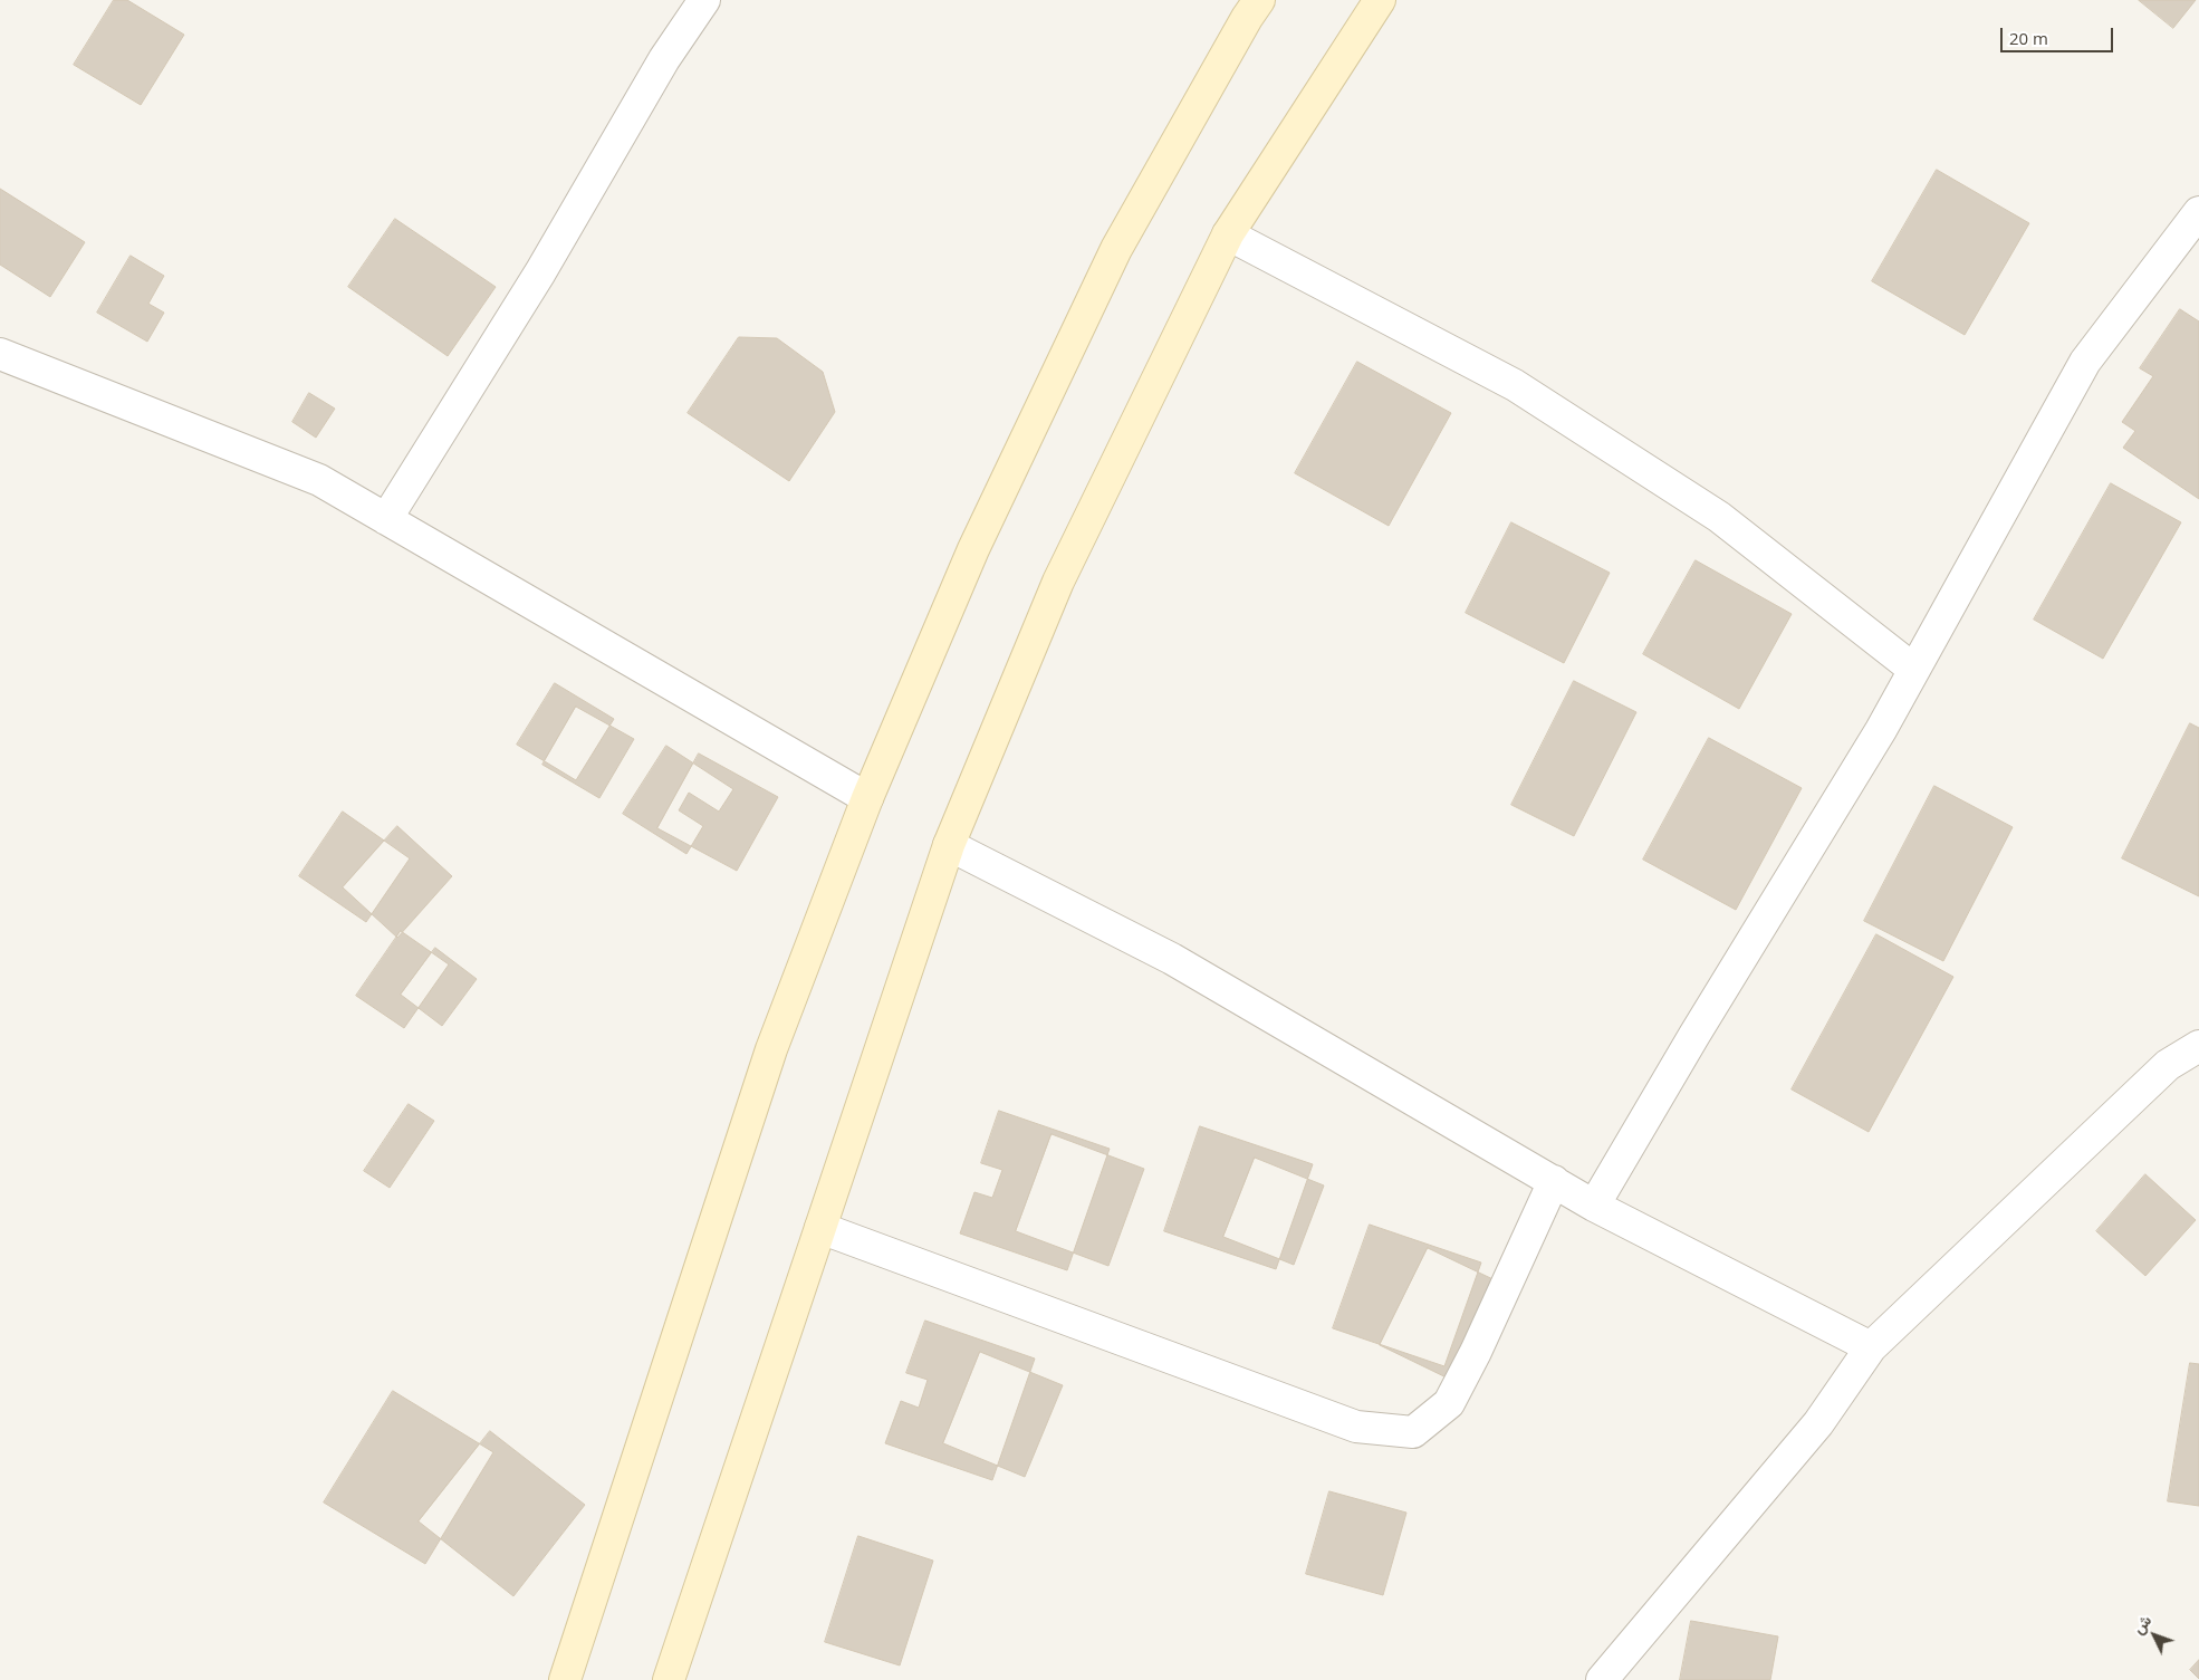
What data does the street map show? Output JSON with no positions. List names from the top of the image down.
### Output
{
  "scale_bar": "20 m",
  "north": "top left"
}
